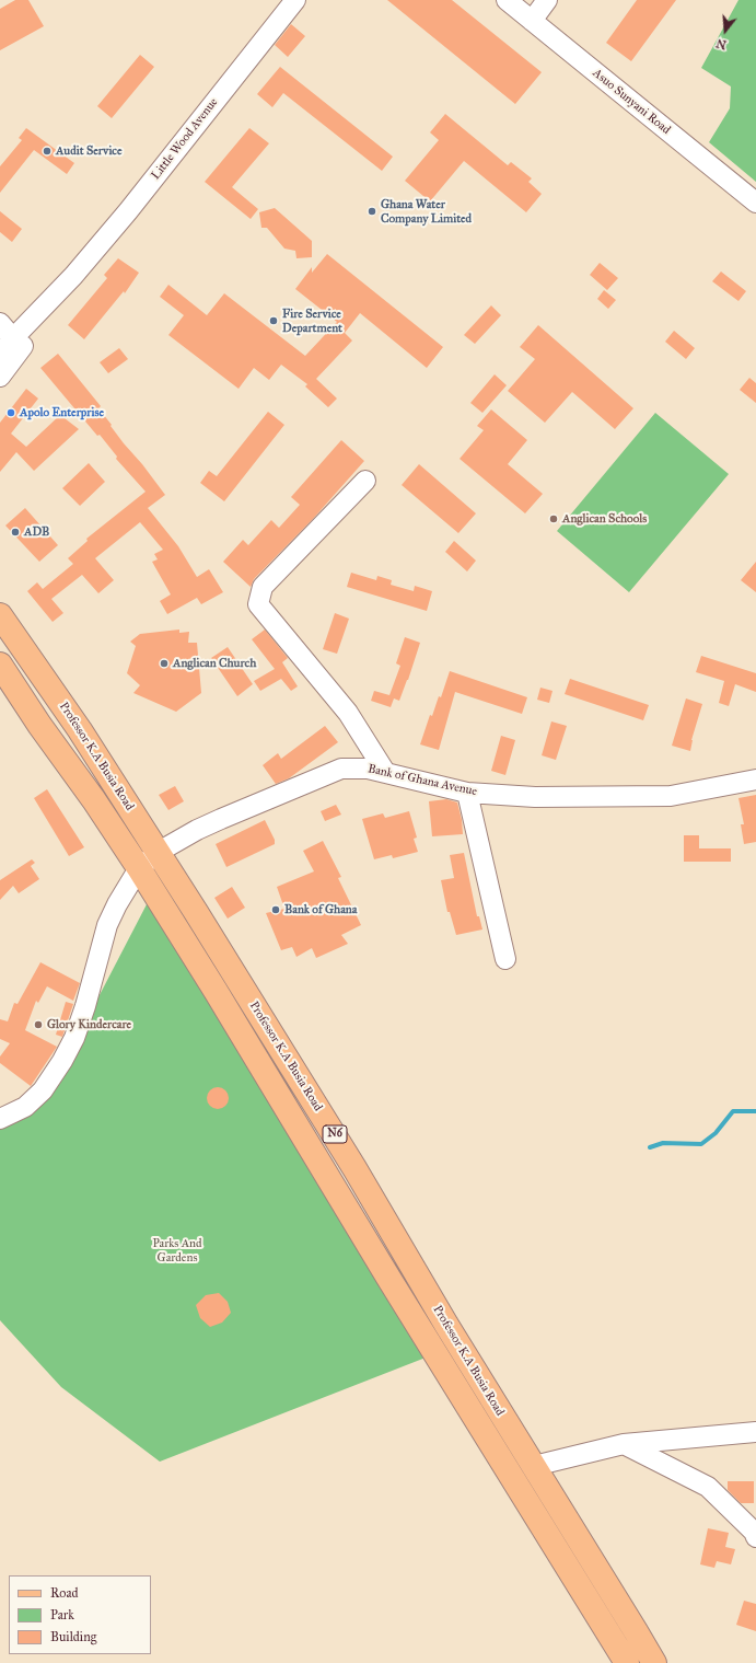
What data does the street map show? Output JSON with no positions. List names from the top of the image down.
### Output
{
  "streets": {
    "main road": ["Professor K.A Busia Road", "N6"],
    "street": ["Asuo Sunyani Road", "Little Wood Avenue", "Bank of Ghana Avenue"]
  },
  "crossings": [
    ["Professor K.A Busia Road", "Bank of Ghana Avenue"]
  ],
  "parks": ["Parks And Gardens"],
  "places": [
    "Audit Service",
    "Ghana Water Company Limited",
    "Fire Service Department",
    "Apolo Enterprise",
    "Anglican Schools",
    "ADB",
    "Anglican Church",
    "Bank of Ghana",
    "Glory Kindercare"
  ],
  "legend": ["Road", "Park", "Building"],
  "north": "bottom"
}
